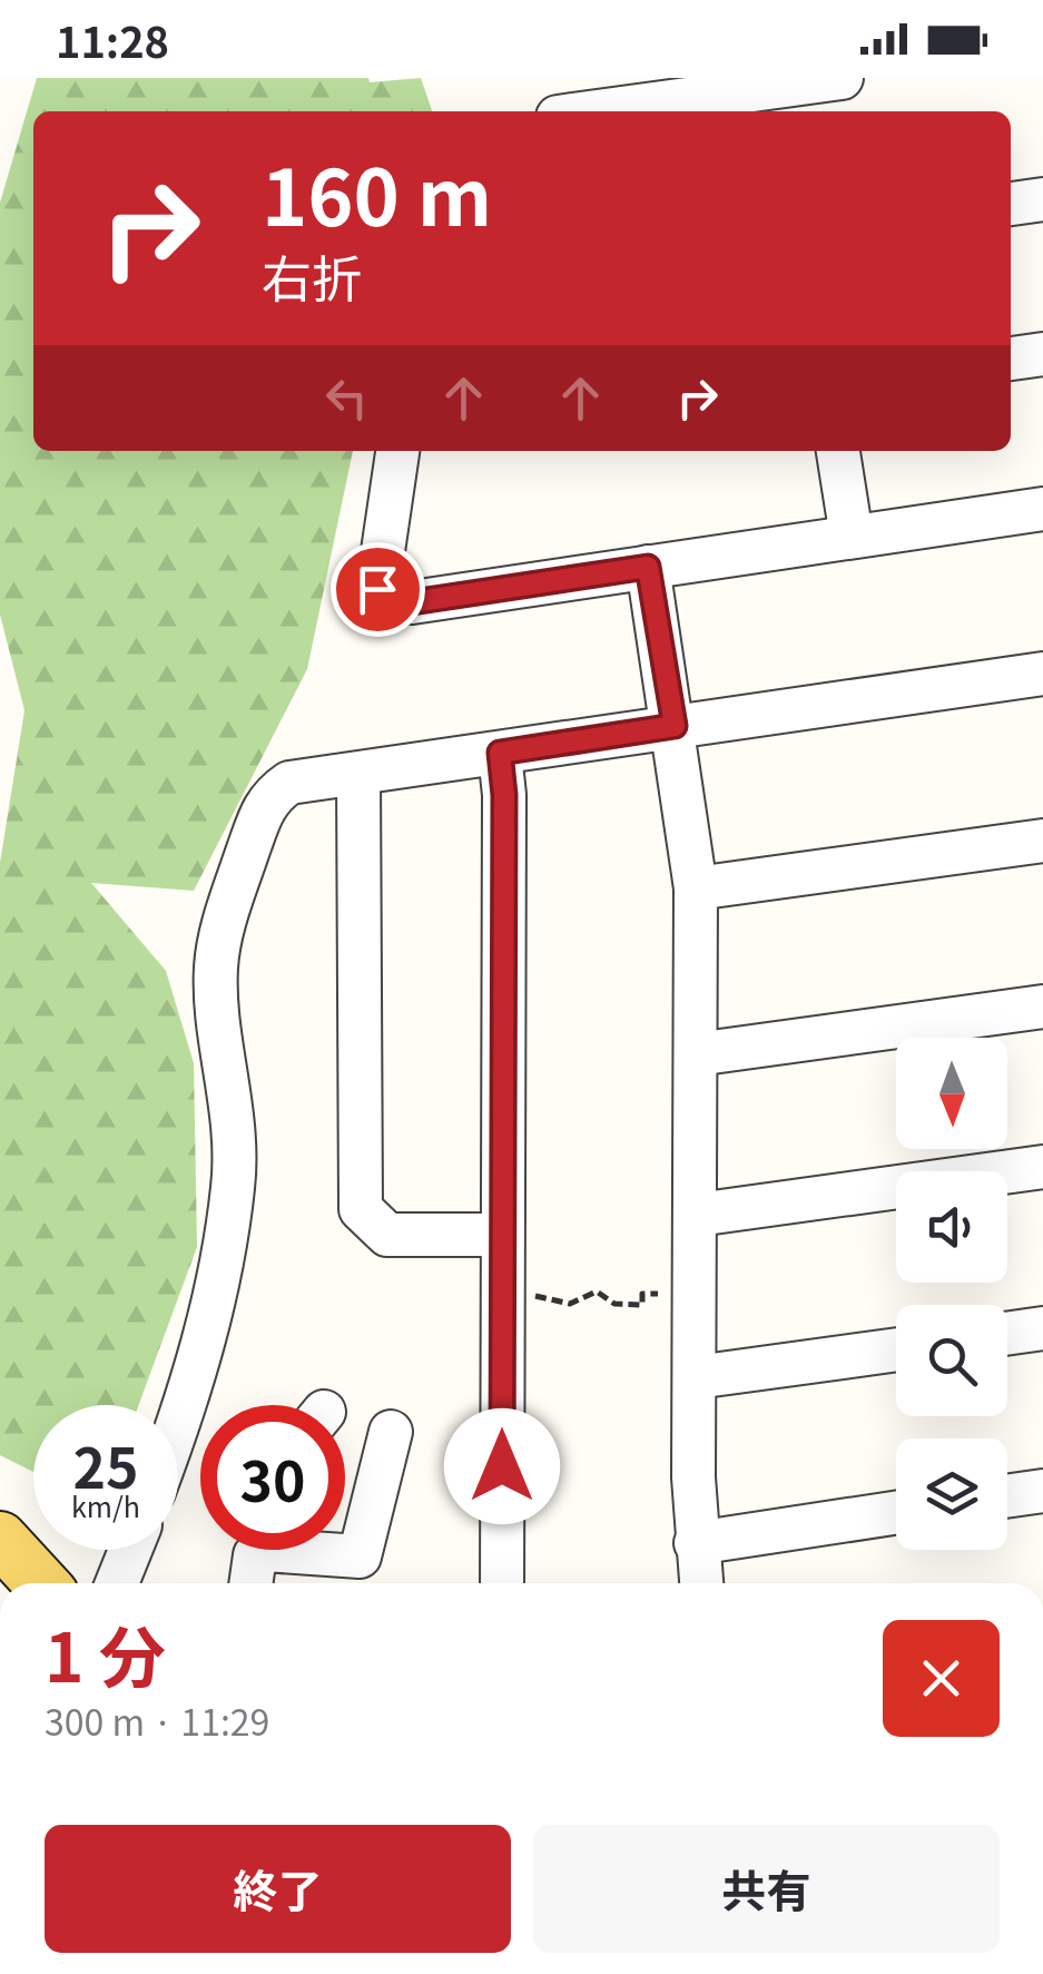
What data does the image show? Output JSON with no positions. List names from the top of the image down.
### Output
{
  "north": "bottom",
  "page": {
    "status": "11:28",
    "turn": ["160 m", "右折"],
    "speed": "25 km/h",
    "limit": "30",
    "heading": ["1 分", "300 m · 11:29"],
    "buttons": ["終了", "共有"]
  }
}
